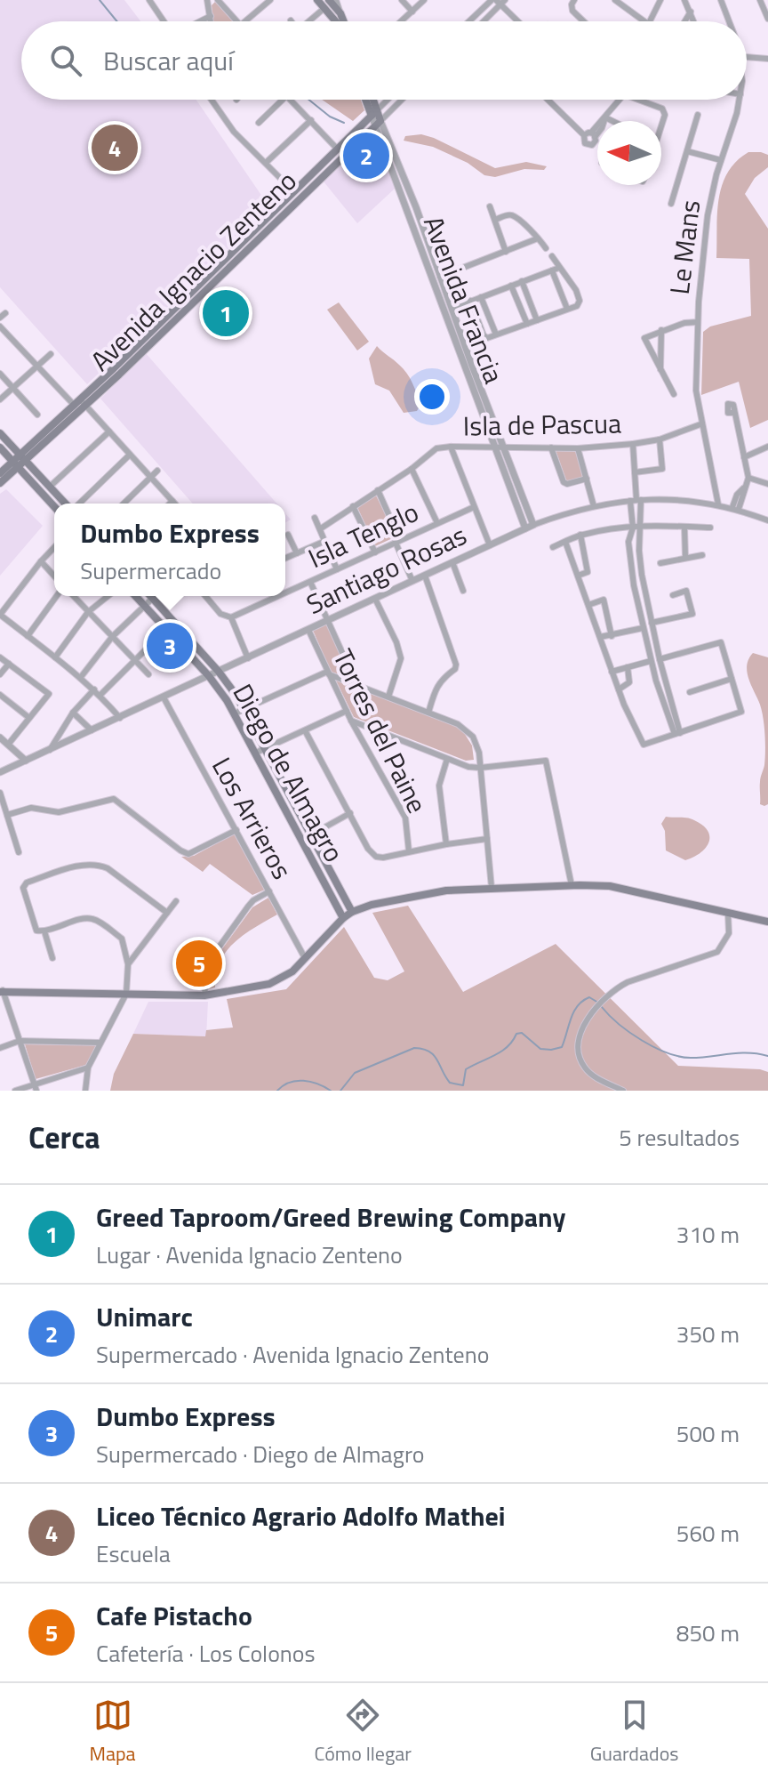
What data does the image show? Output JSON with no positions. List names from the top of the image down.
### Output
{
  "streets": {
    "main road": ["Avenida Ignacio Zenteno", "Avenida Francia", "Diego de Almagro"],
    "street": [
      "Le Mans",
      "Isla de Pascua",
      "Isla Tenglo",
      "Santiago Rosas",
      "Torres del Paine",
      "Los Arrieros"
    ]
  },
  "crossings": [
    ["Le Mans", "Isla de Pascua"],
    ["Le Mans", "Santiago Rosas"],
    ["Avenida Ignacio Zenteno", "Avenida Francia"],
    ["Avenida Francia", "Isla de Pascua"],
    ["Avenida Francia", "Santiago Rosas"],
    ["Santiago Rosas", "Torres del Paine"],
    ["Santiago Rosas", "Diego de Almagro"],
    ["Santiago Rosas", "Los Arrieros"]
  ],
  "north": "left",
  "page": {
    "search": "Buscar aquí",
    "pins": [
      "4",
      "2",
      "1",
      "3",
      "5"
    ],
    "popup": ["Dumbo Express", "Supermercado"],
    "heading": ["Cerca", "5 resultados"],
    "list": [
      {
        "mark": "1",
        "name": "Greed Taproom/Greed Brewing Company",
        "note": "Lugar · Avenida Ignacio Zenteno",
        "value": "310 m"
      },
      {
        "mark": "2",
        "name": "Unimarc",
        "note": "Supermercado · Avenida Ignacio Zenteno",
        "value": "350 m"
      },
      {
        "mark": "3",
        "name": "Dumbo Express",
        "note": "Supermercado · Diego de Almagro",
        "value": "500 m"
      },
      {
        "mark": "4",
        "name": "Liceo Técnico Agrario Adolfo Mathei",
        "note": "Escuela",
        "value": "560 m"
      },
      {
        "mark": "5",
        "name": "Cafe Pistacho",
        "note": "Cafetería · Los Colonos",
        "value": "850 m"
      }
    ],
    "nav": ["Mapa", "Cómo llegar", "Guardados"]
  }
}
